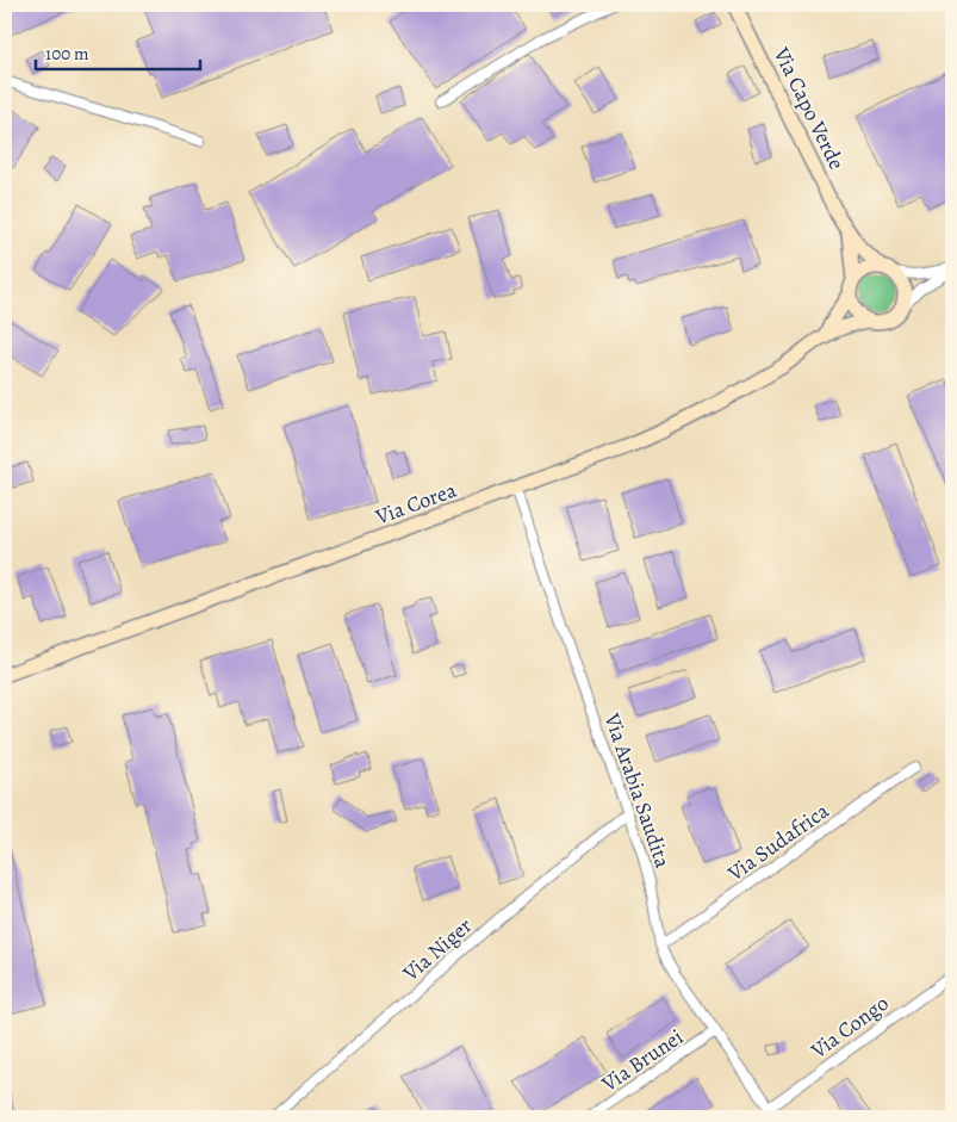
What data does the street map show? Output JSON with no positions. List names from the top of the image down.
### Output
{
  "streets": {
    "street": [
      "Via Capo Verde",
      "Via Corea",
      "Via Arabia Saudita",
      "Via Sudafrica",
      "Via Niger",
      "Via Congo",
      "Via Brunei"
    ]
  },
  "crossings": [
    ["Via Corea", "Via Arabia Saudita"],
    ["Via Arabia Saudita", "Via Sudafrica"],
    ["Via Arabia Saudita", "Via Niger"],
    ["Via Arabia Saudita", "Via Congo"],
    ["Via Arabia Saudita", "Via Brunei"]
  ],
  "scale_bar": "100 m"
}
